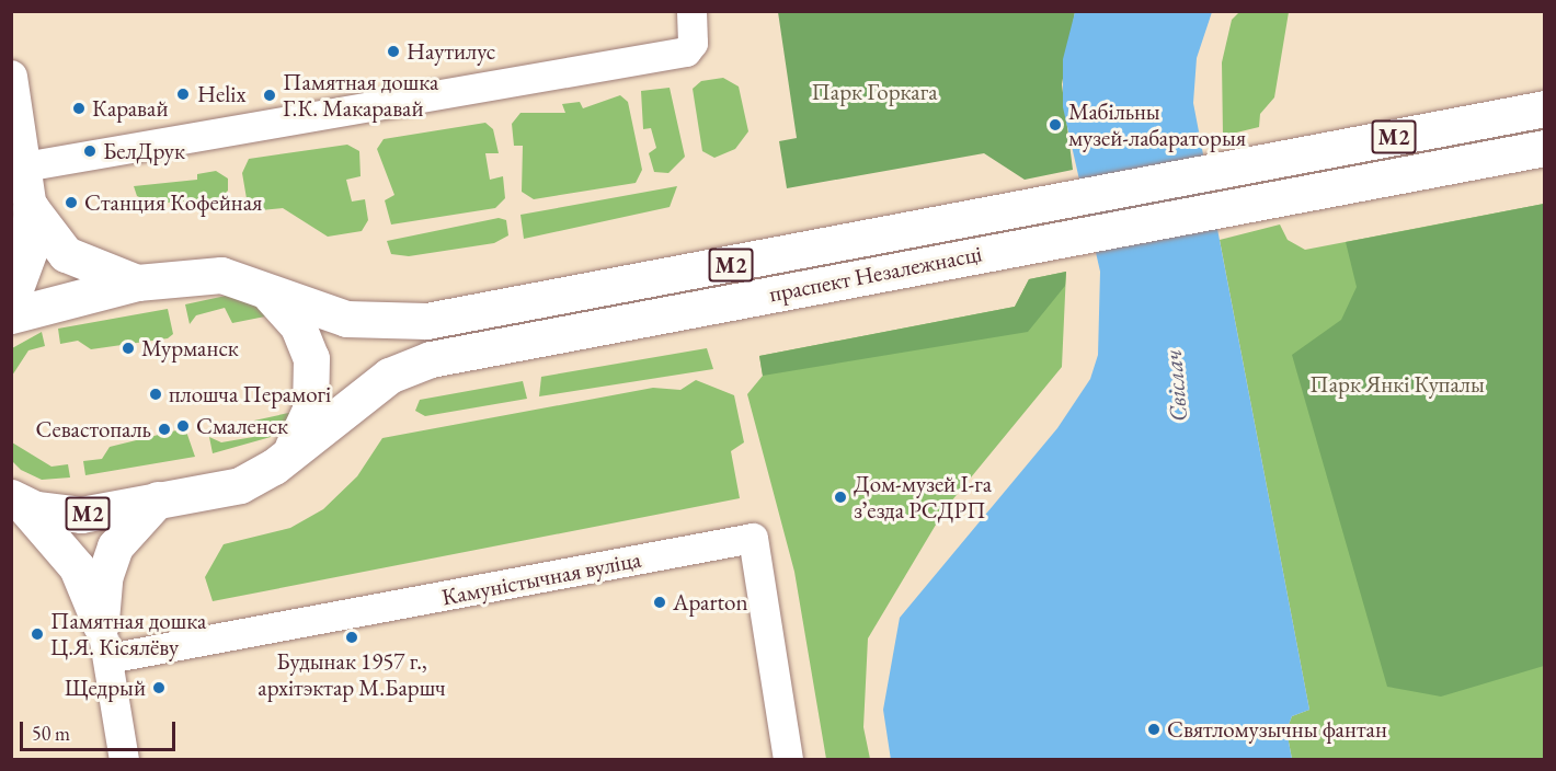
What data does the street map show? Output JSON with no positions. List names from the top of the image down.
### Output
{
  "streets": {
    "main road": ["М2", "праспект Незалежнасці"],
    "street": ["Камуністычная вуліца"]
  },
  "crossings": [
    ["М2", "праспект Незалежнасці"]
  ],
  "water": ["Свіслач"],
  "parks": ["Парк Горкага", "Парк Янкі Купалы"],
  "places": [
    "Наутилус",
    "Helix",
    "Памятная дошка Г.К. Макаравай",
    "Каравай",
    "Мабільны музей-лабараторыя",
    "БелДрук",
    "Станция Кофейная",
    "Мурманск",
    "плошча Перамогі",
    "Смаленск",
    "Севастопаль",
    "Дом-музей I-га зʼезда РСДРП",
    "Aparton",
    "Памятная дошка Ц.Я. Кісялёву",
    "Будынак 1957 г., архітэктар М.Баршч",
    "Щедрый",
    "Святломузычны фантан"
  ],
  "scale_bar": "50 m"
}
